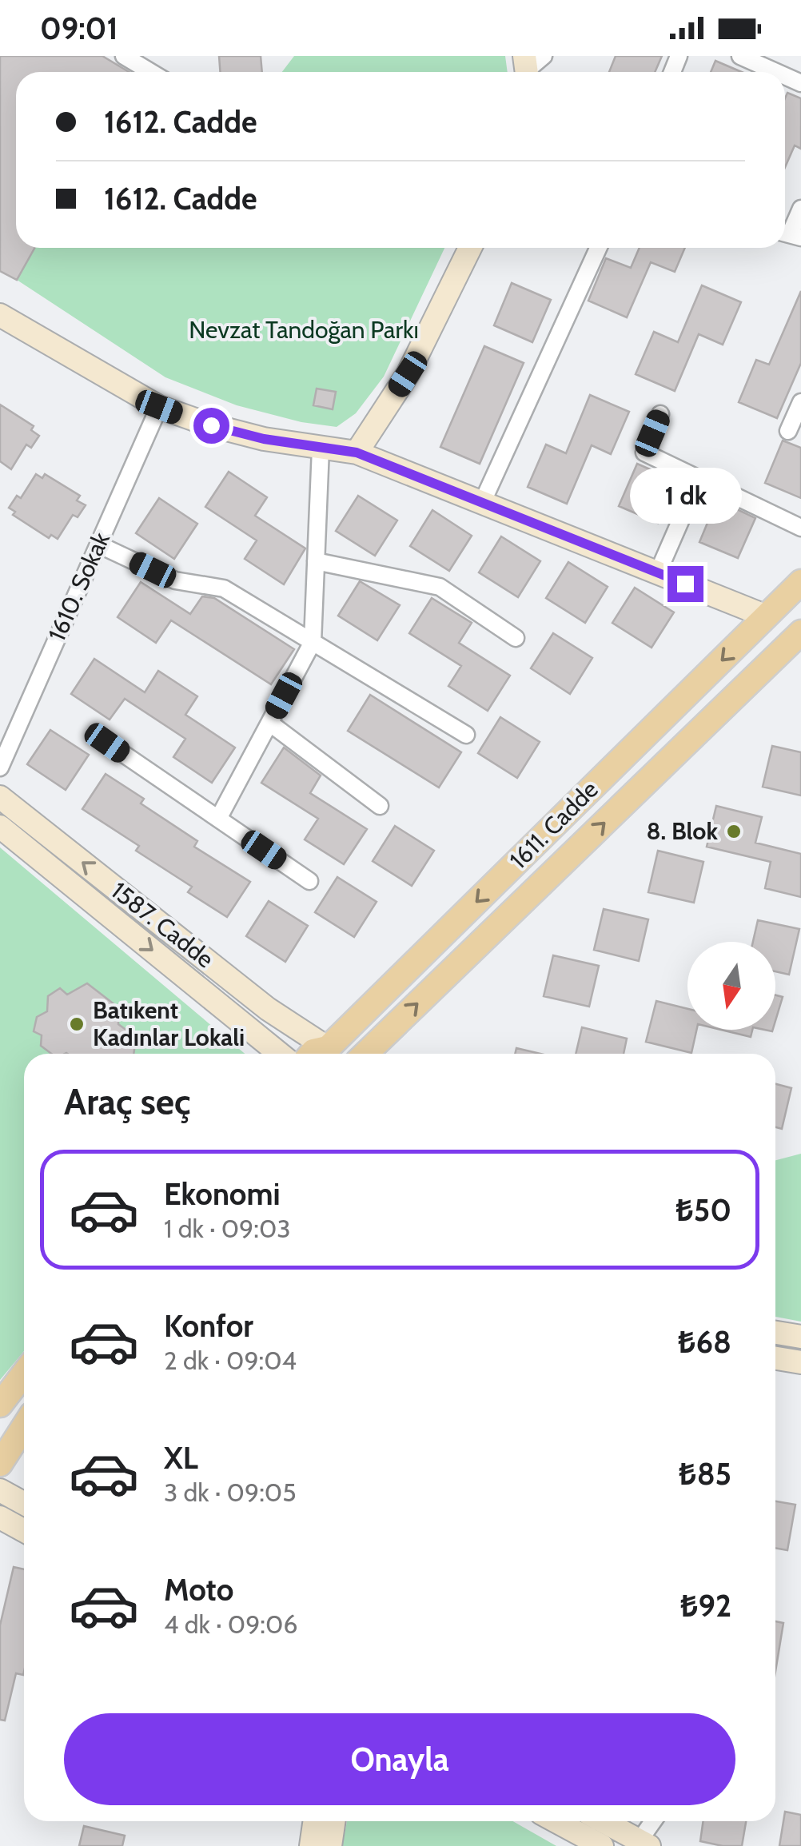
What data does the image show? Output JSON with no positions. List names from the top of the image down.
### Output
{
  "streets": {
    "main road": ["1611. Cadde"],
    "street": ["1610. Sokak", "1587. Cadde"]
  },
  "parks": ["Nevzat Tandoğan Parkı"],
  "places": ["8. Blok", "Batıkent Kadınlar Lokali"],
  "north": "bottom",
  "page": {
    "status": "09:01",
    "banner": ["1612. Cadde", "1612. Cadde"],
    "bubble": "1 dk",
    "heading": "Araç seç",
    "list": [
      {
        "name": "Ekonomi",
        "note": "1 dk · 09:03",
        "value": "₺50"
      },
      {
        "name": "Konfor",
        "note": "2 dk · 09:04",
        "value": "₺68"
      },
      {
        "name": "XL",
        "note": "3 dk · 09:05",
        "value": "₺85"
      },
      {
        "name": "Moto",
        "note": "4 dk · 09:06",
        "value": "₺92"
      }
    ],
    "buttons": "Onayla"
  }
}
